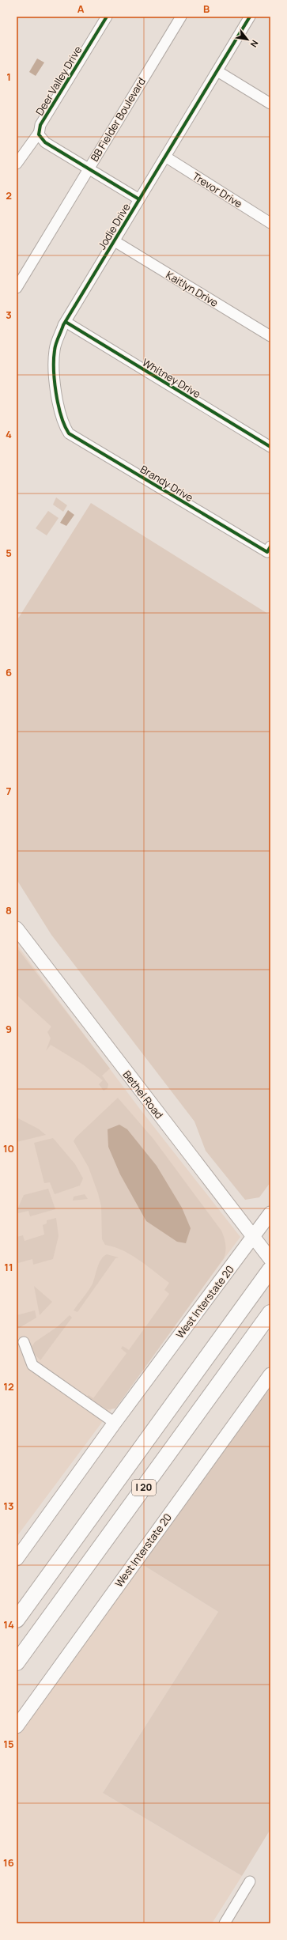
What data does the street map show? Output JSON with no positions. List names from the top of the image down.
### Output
{
  "streets": {
    "highway": ["I 20"],
    "main road": ["Bethel Road", "West Interstate 20"],
    "street": [
      "Deer Valley Drive",
      "BB Fielder Boulevard",
      "Trevor Drive",
      "Jodie Drive",
      "Kaitlyn Drive",
      "Whitney Drive",
      "Brandy Drive"
    ]
  },
  "crossings": [
    ["Trevor Drive", "Jodie Drive"],
    ["Jodie Drive", "Kaitlyn Drive"],
    ["Jodie Drive", "Whitney Drive"],
    ["Jodie Drive", "Brandy Drive"],
    ["Bethel Road", "West Interstate 20"]
  ],
  "north": "bottom right",
  "grid": {
    "columns": ["A", "B"],
    "rows": [
      "1",
      "2",
      "3",
      "4",
      "5",
      "6",
      "7",
      "8",
      "9",
      "10",
      "11",
      "12",
      "13",
      "14",
      "15",
      "16"
    ]
  }
}
